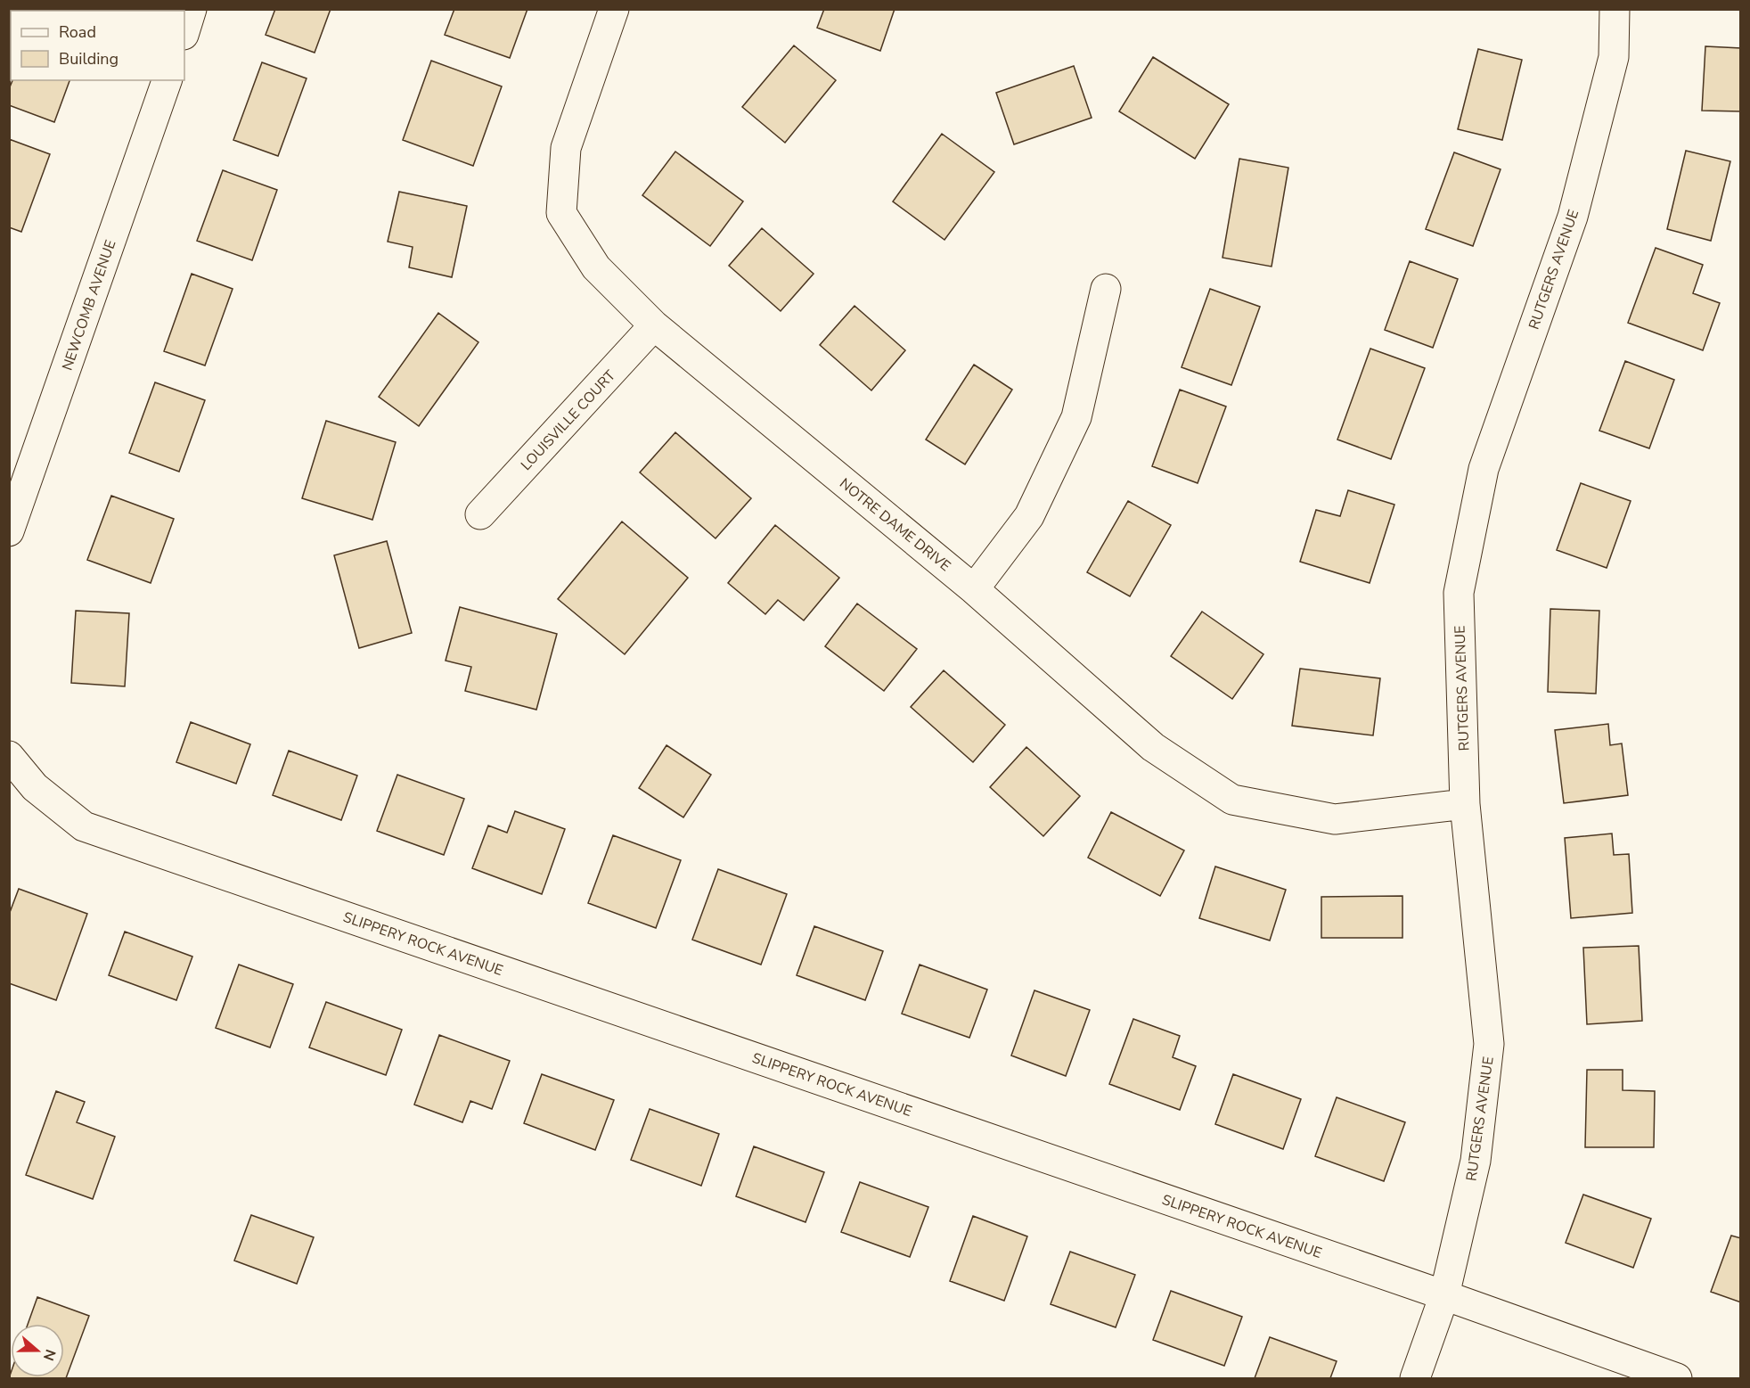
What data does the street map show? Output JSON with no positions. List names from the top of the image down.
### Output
{
  "streets": {
    "street": [
      "RUTGERS AVENUE",
      "NEWCOMB AVENUE",
      "LOUISVILLE COURT",
      "NOTRE DAME DRIVE",
      "SLIPPERY ROCK AVENUE"
    ]
  },
  "crossings": [
    ["RUTGERS AVENUE", "NOTRE DAME DRIVE"],
    ["RUTGERS AVENUE", "SLIPPERY ROCK AVENUE"],
    ["LOUISVILLE COURT", "NOTRE DAME DRIVE"]
  ],
  "legend": ["Road", "Building"],
  "north": "right"
}
